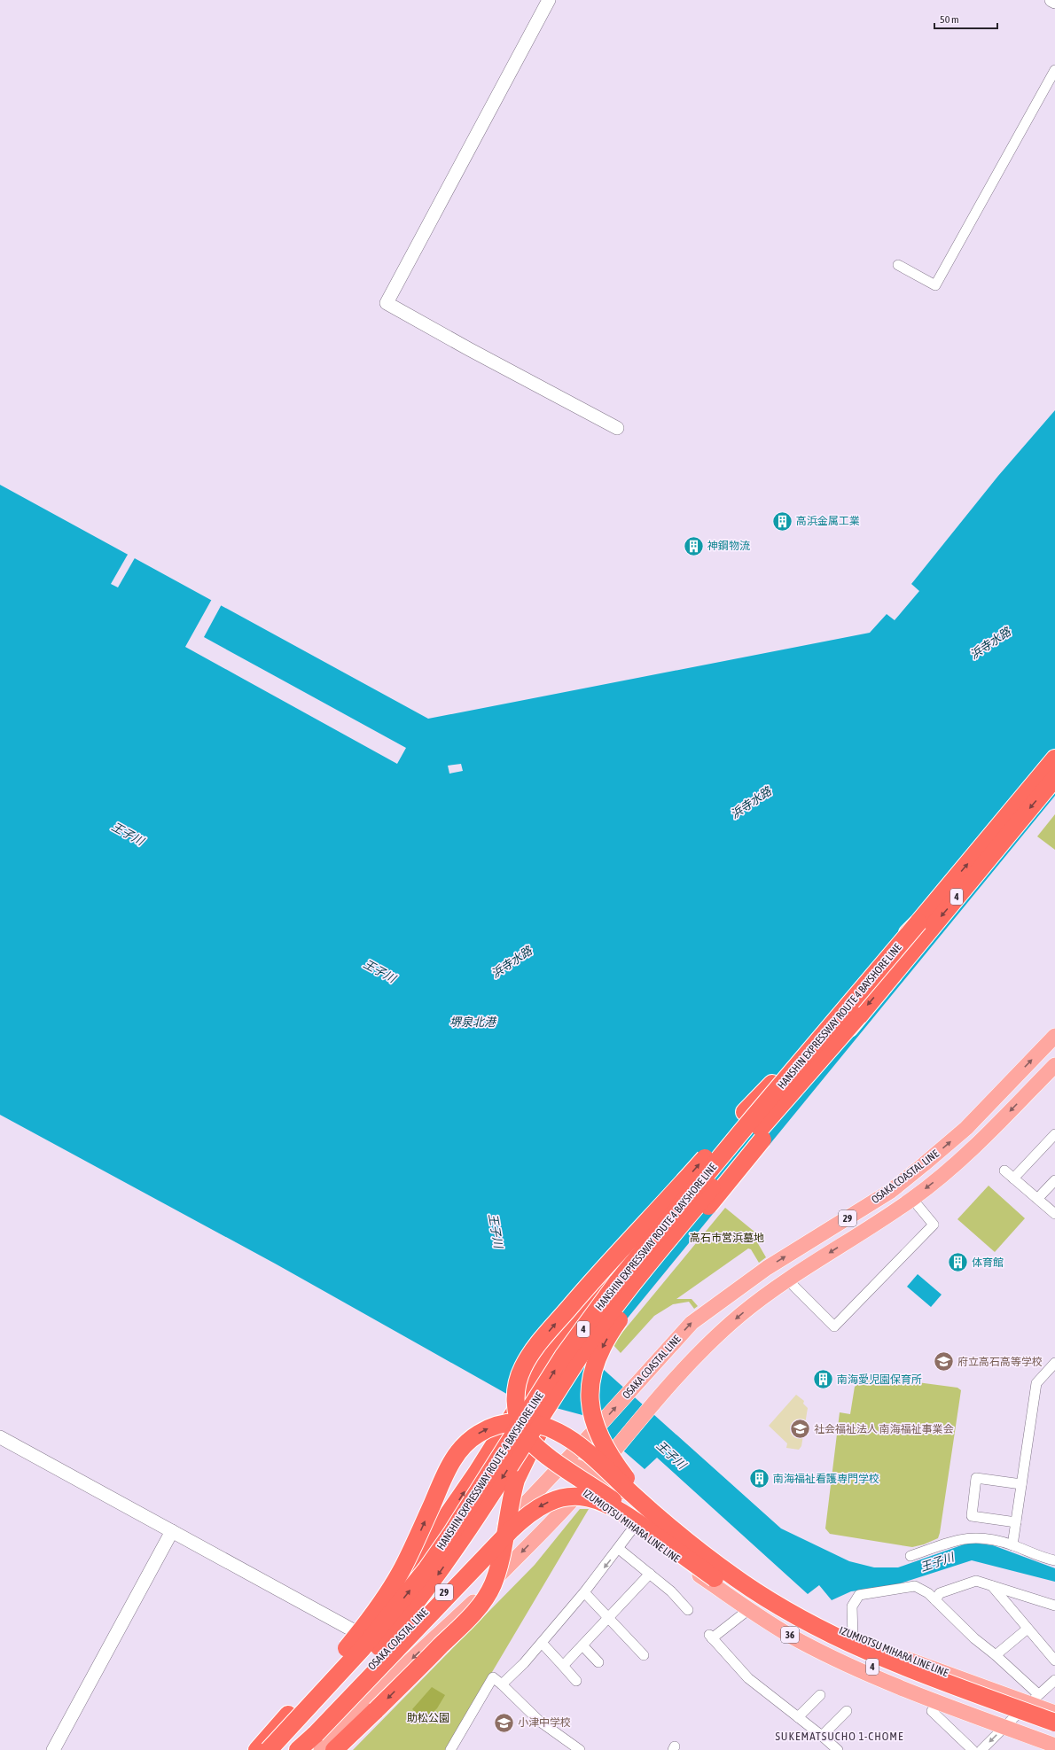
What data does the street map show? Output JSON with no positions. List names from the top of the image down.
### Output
{
  "streets": {
    "highway": ["4", "HANSHIN EXPRESSWAY ROUTE 4 BAYSHORE LINE"],
    "main road": [
      "OSAKA COASTAL LINE",
      "29",
      "IZUMIOTSU MIHARA LINE LINE",
      "36"
    ]
  },
  "crossings": [
    ["OSAKA COASTAL LINE", "IZUMIOTSU MIHARA LINE LINE"]
  ],
  "districts": ["SUKEMATSUCHO 1-CHOME"],
  "water": ["浜寺水路", "王子川", "堺泉北港"],
  "parks": ["高石市営浜墓地", "助松公園"],
  "places": {
    "building": [
      "高浜金属工業",
      "神鋼物流",
      "体育館",
      "南海愛児園保育所",
      "南海福祉看護専門学校"
    ],
    "school or university": ["府立高石高等学校", "社会福祉法人 南海福祉事業会", "小津中学校"]
  },
  "scale_bar": "50 m"
}
